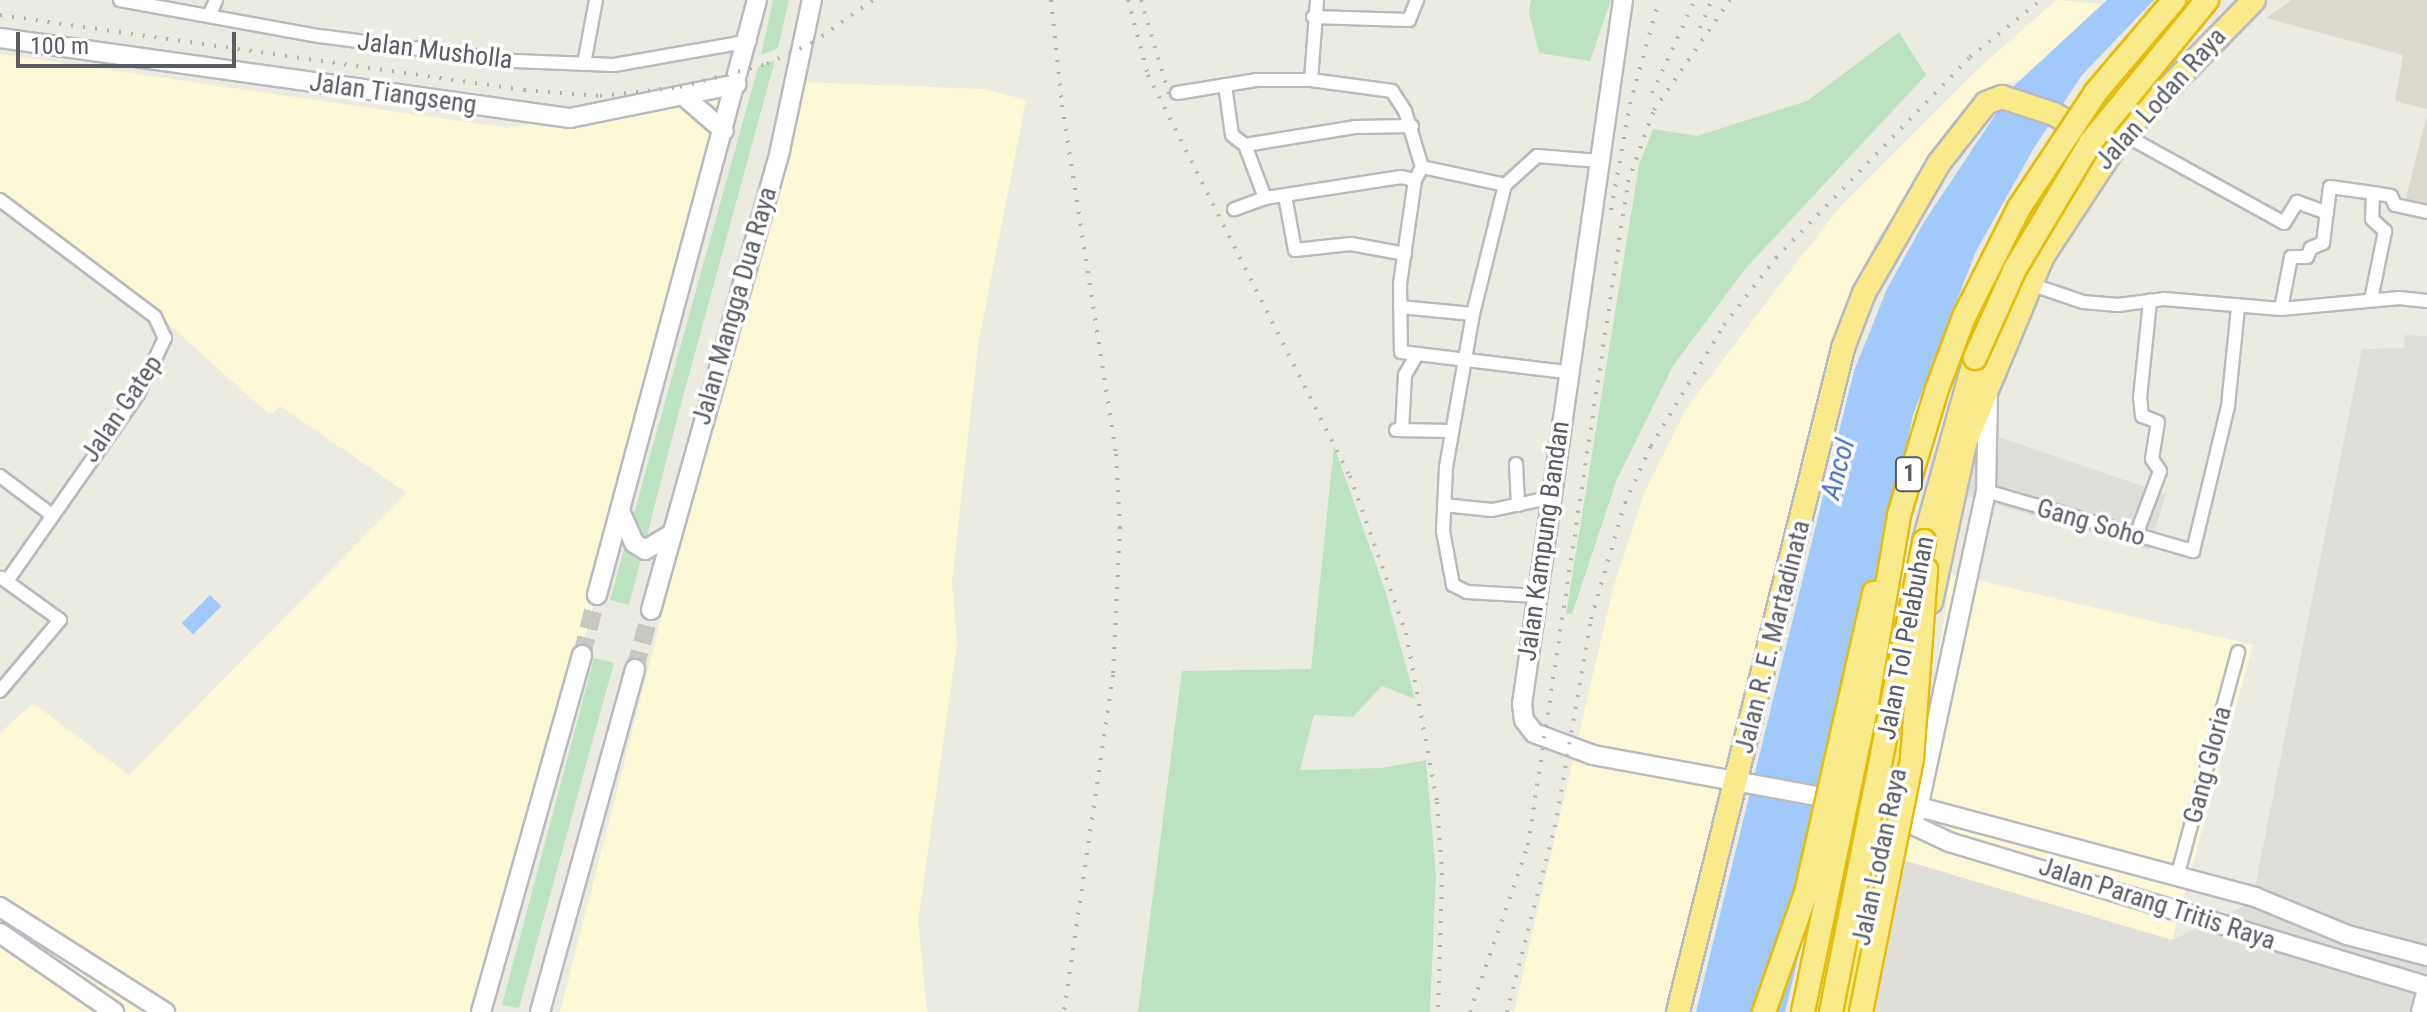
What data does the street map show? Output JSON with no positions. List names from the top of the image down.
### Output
{
  "streets": {
    "highway": [
      "Jalan Lodan Raya",
      "1",
      "Jalan R. E. Martadinata",
      "Jalan Tol Pelabuhan"
    ],
    "street": [
      "Jalan Musholla",
      "Jalan Tiangseng",
      "Jalan Mangga Dua Raya",
      "Jalan Gatep",
      "Gang Soho",
      "Jalan Kampung Bandan",
      "Gang Gloria",
      "Jalan Parang Tritis Raya"
    ]
  },
  "crossings": [
    ["Jalan Lodan Raya", "Gang Soho"],
    ["Jalan Lodan Raya", "Jalan Kampung Bandan"],
    ["Jalan Lodan Raya", "Jalan R. E. Martadinata"],
    ["Jalan Lodan Raya", "Jalan Parang Tritis Raya"],
    ["Jalan Kampung Bandan", "Jalan R. E. Martadinata"],
    ["Jalan Kampung Bandan", "Jalan Parang Tritis Raya"],
    ["Gang Gloria", "Jalan Parang Tritis Raya"]
  ],
  "water": ["Ancol"],
  "scale_bar": "100 m"
}
